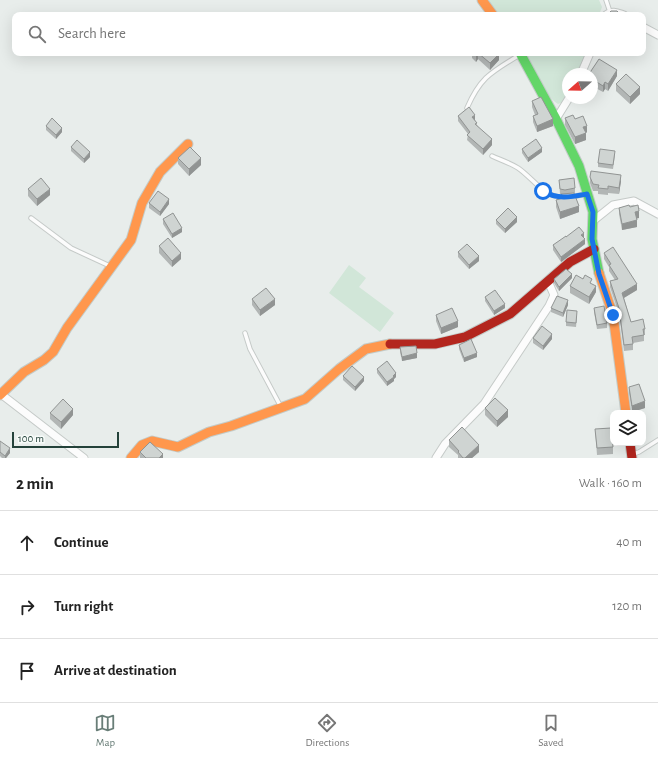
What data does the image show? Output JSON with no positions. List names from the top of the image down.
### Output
{
  "scale_bar": "100 m",
  "north": "left",
  "page": {
    "search": "Search here",
    "scale": "100 m",
    "heading": ["2 min", "Walk · 160 m"],
    "list": [
      ["Continue", "40 m"],
      ["Turn right", "120 m"],
      "Arrive at destination"
    ],
    "nav": ["Map", "Directions", "Saved"]
  }
}
